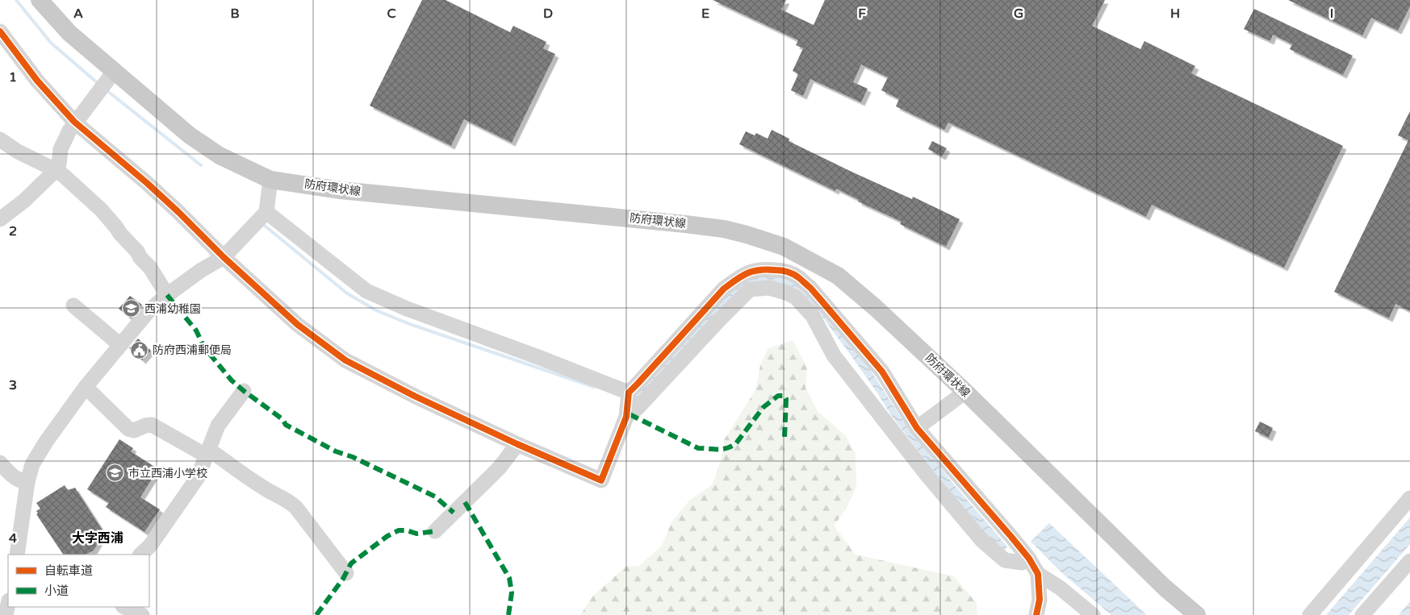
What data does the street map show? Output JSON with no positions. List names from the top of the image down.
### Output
{
  "streets": {
    "main road": ["防府環状線"]
  },
  "districts": ["大字西浦"],
  "places": {
    "school or university": ["西浦幼稚園", "市立西浦小学校"],
    "public building": ["防府西浦郵便局"]
  },
  "legend": ["自転車道", "小道"],
  "grid": {
    "columns": [
      "A",
      "B",
      "C",
      "D",
      "E",
      "F",
      "G",
      "H",
      "I"
    ],
    "rows": [
      "1",
      "2",
      "3",
      "4"
    ]
  }
}
